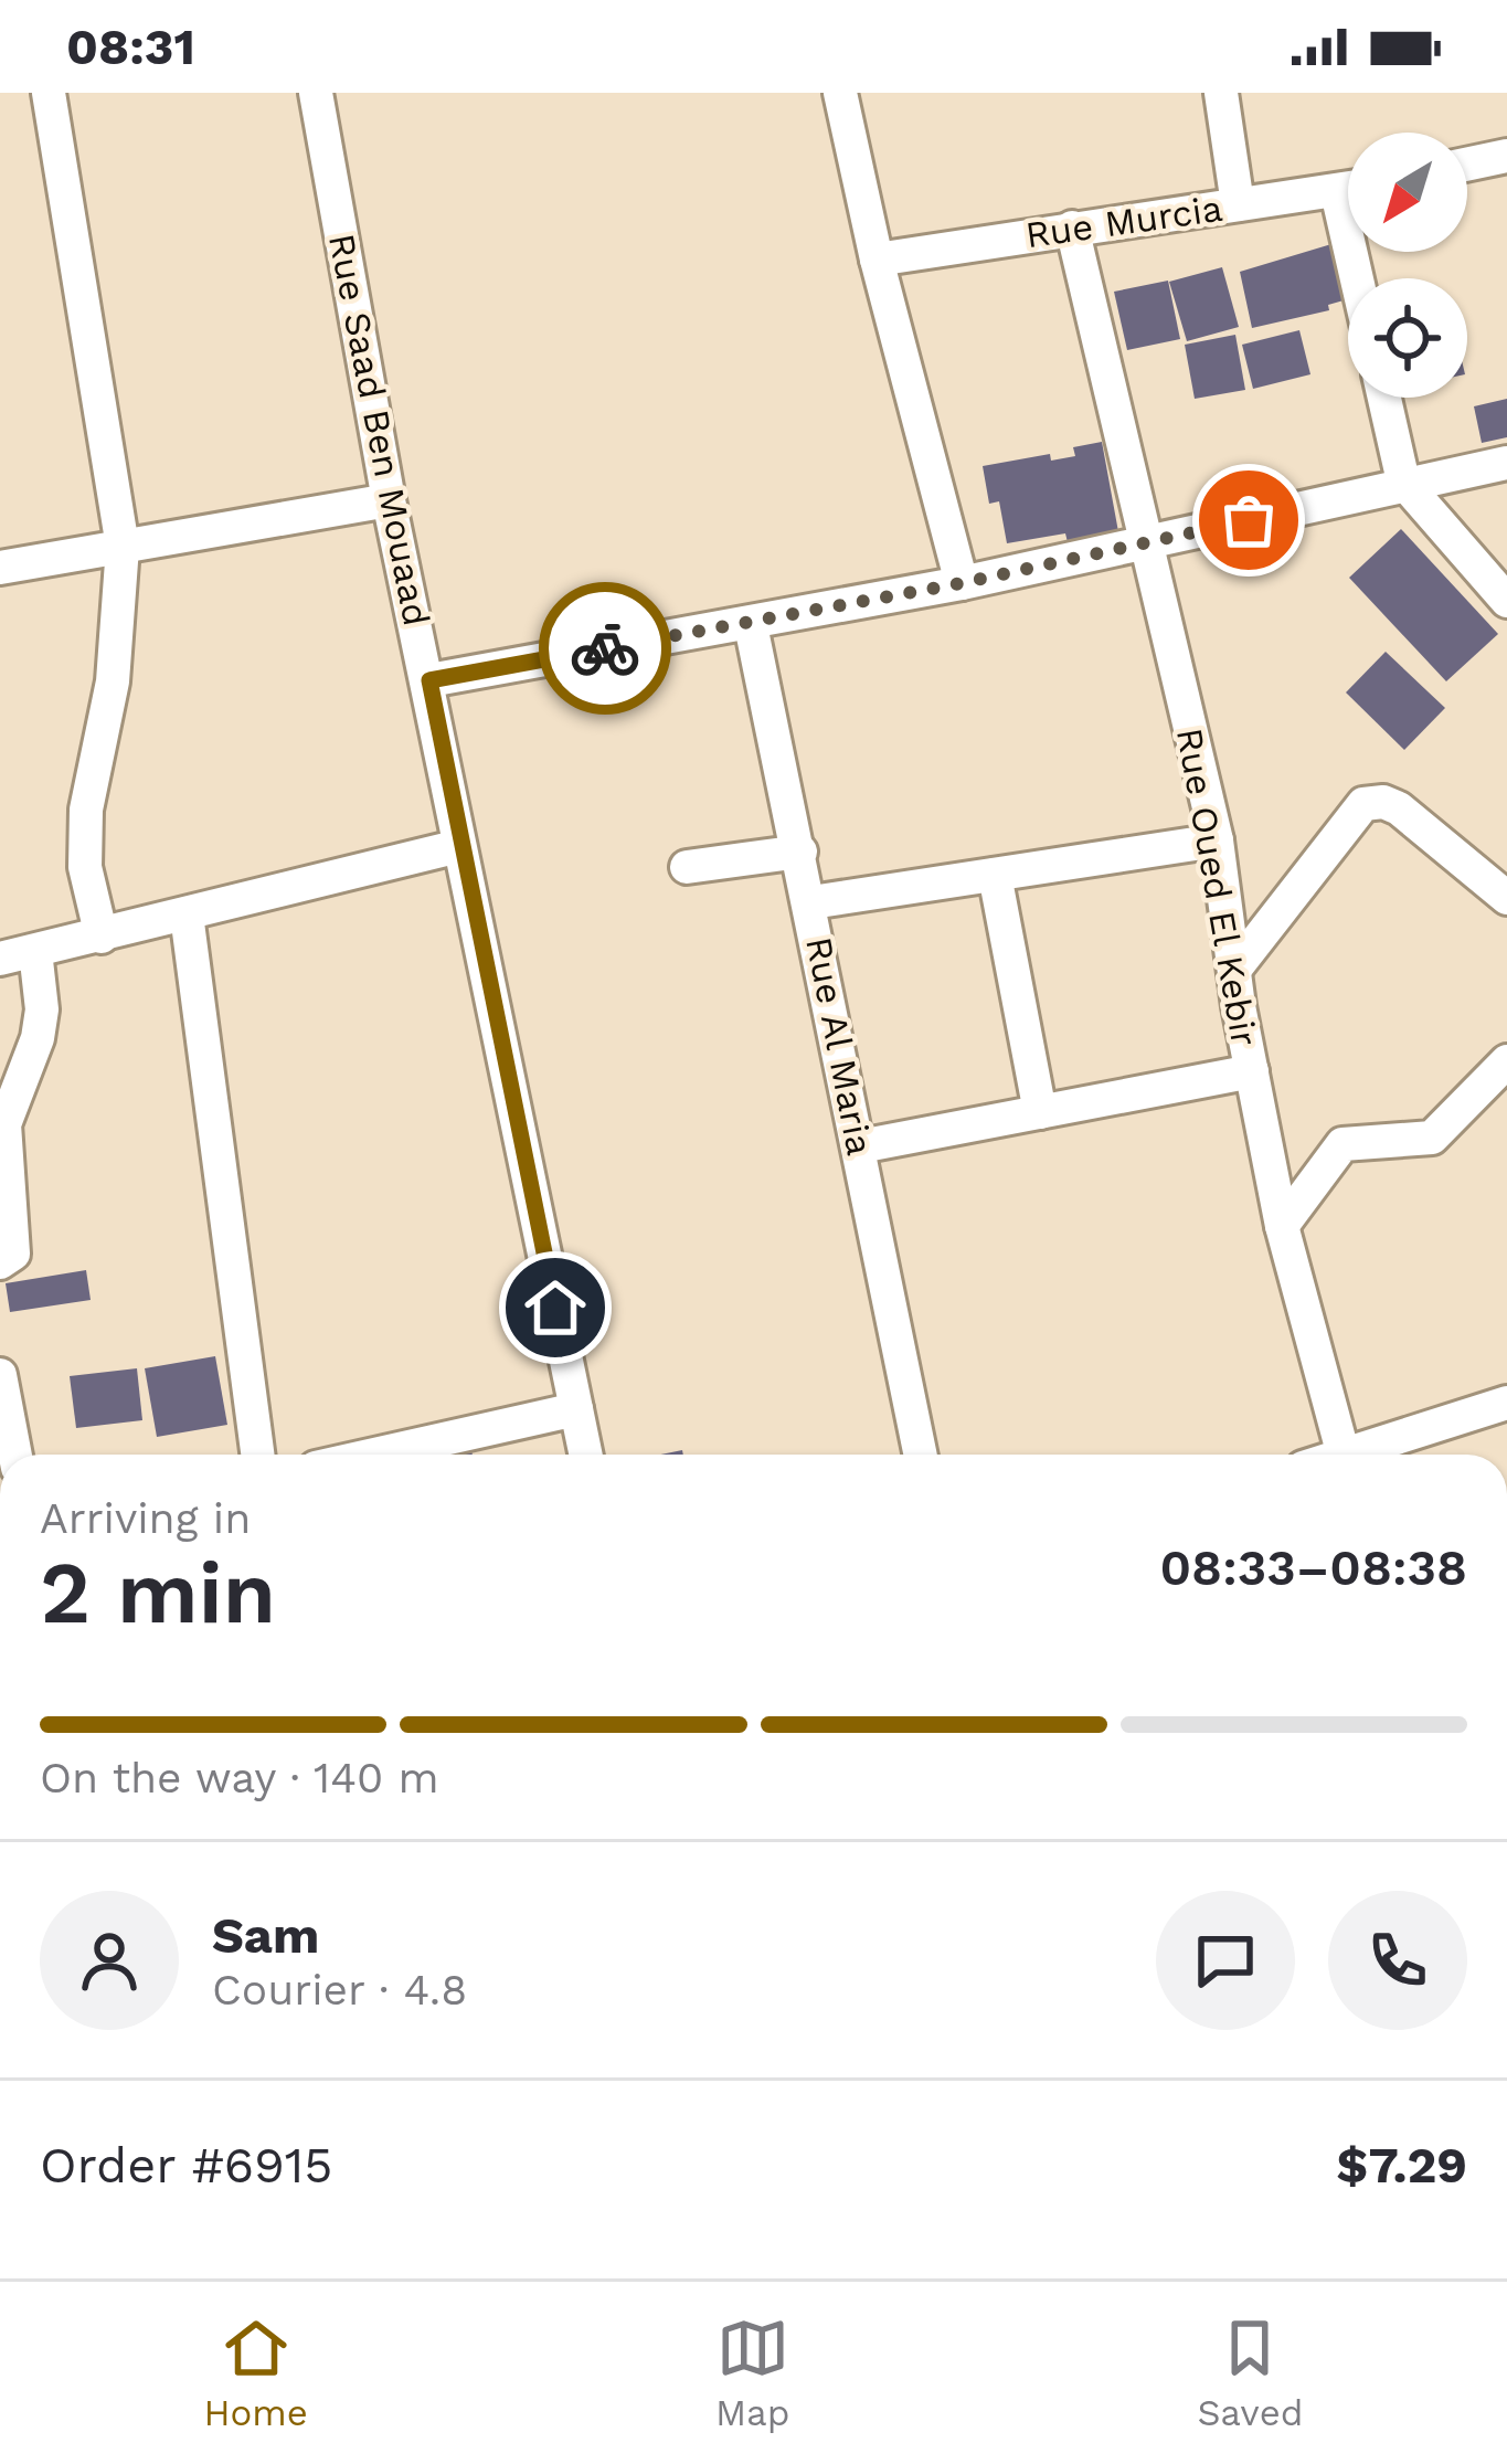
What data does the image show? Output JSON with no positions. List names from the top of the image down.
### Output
{
  "streets": {
    "street": [
      "Rue Murcia",
      "Rue Saad Ben Mouaad",
      "Rue Oued El Kebir",
      "Rue Al Maria"
    ]
  },
  "crossings": [
    ["Rue Murcia", "Rue Oued El Kebir"]
  ],
  "north": "bottom left",
  "page": {
    "status": "08:31",
    "heading": ["2 min", "Arriving in", "08:33–08:38"],
    "panel": [
      "Sam",
      "Courier · 4.8",
      "Order #6915",
      "$7.29"
    ],
    "bar": "On the way · 140 m",
    "tabs": ["Home", "Map", "Saved"]
  }
}
